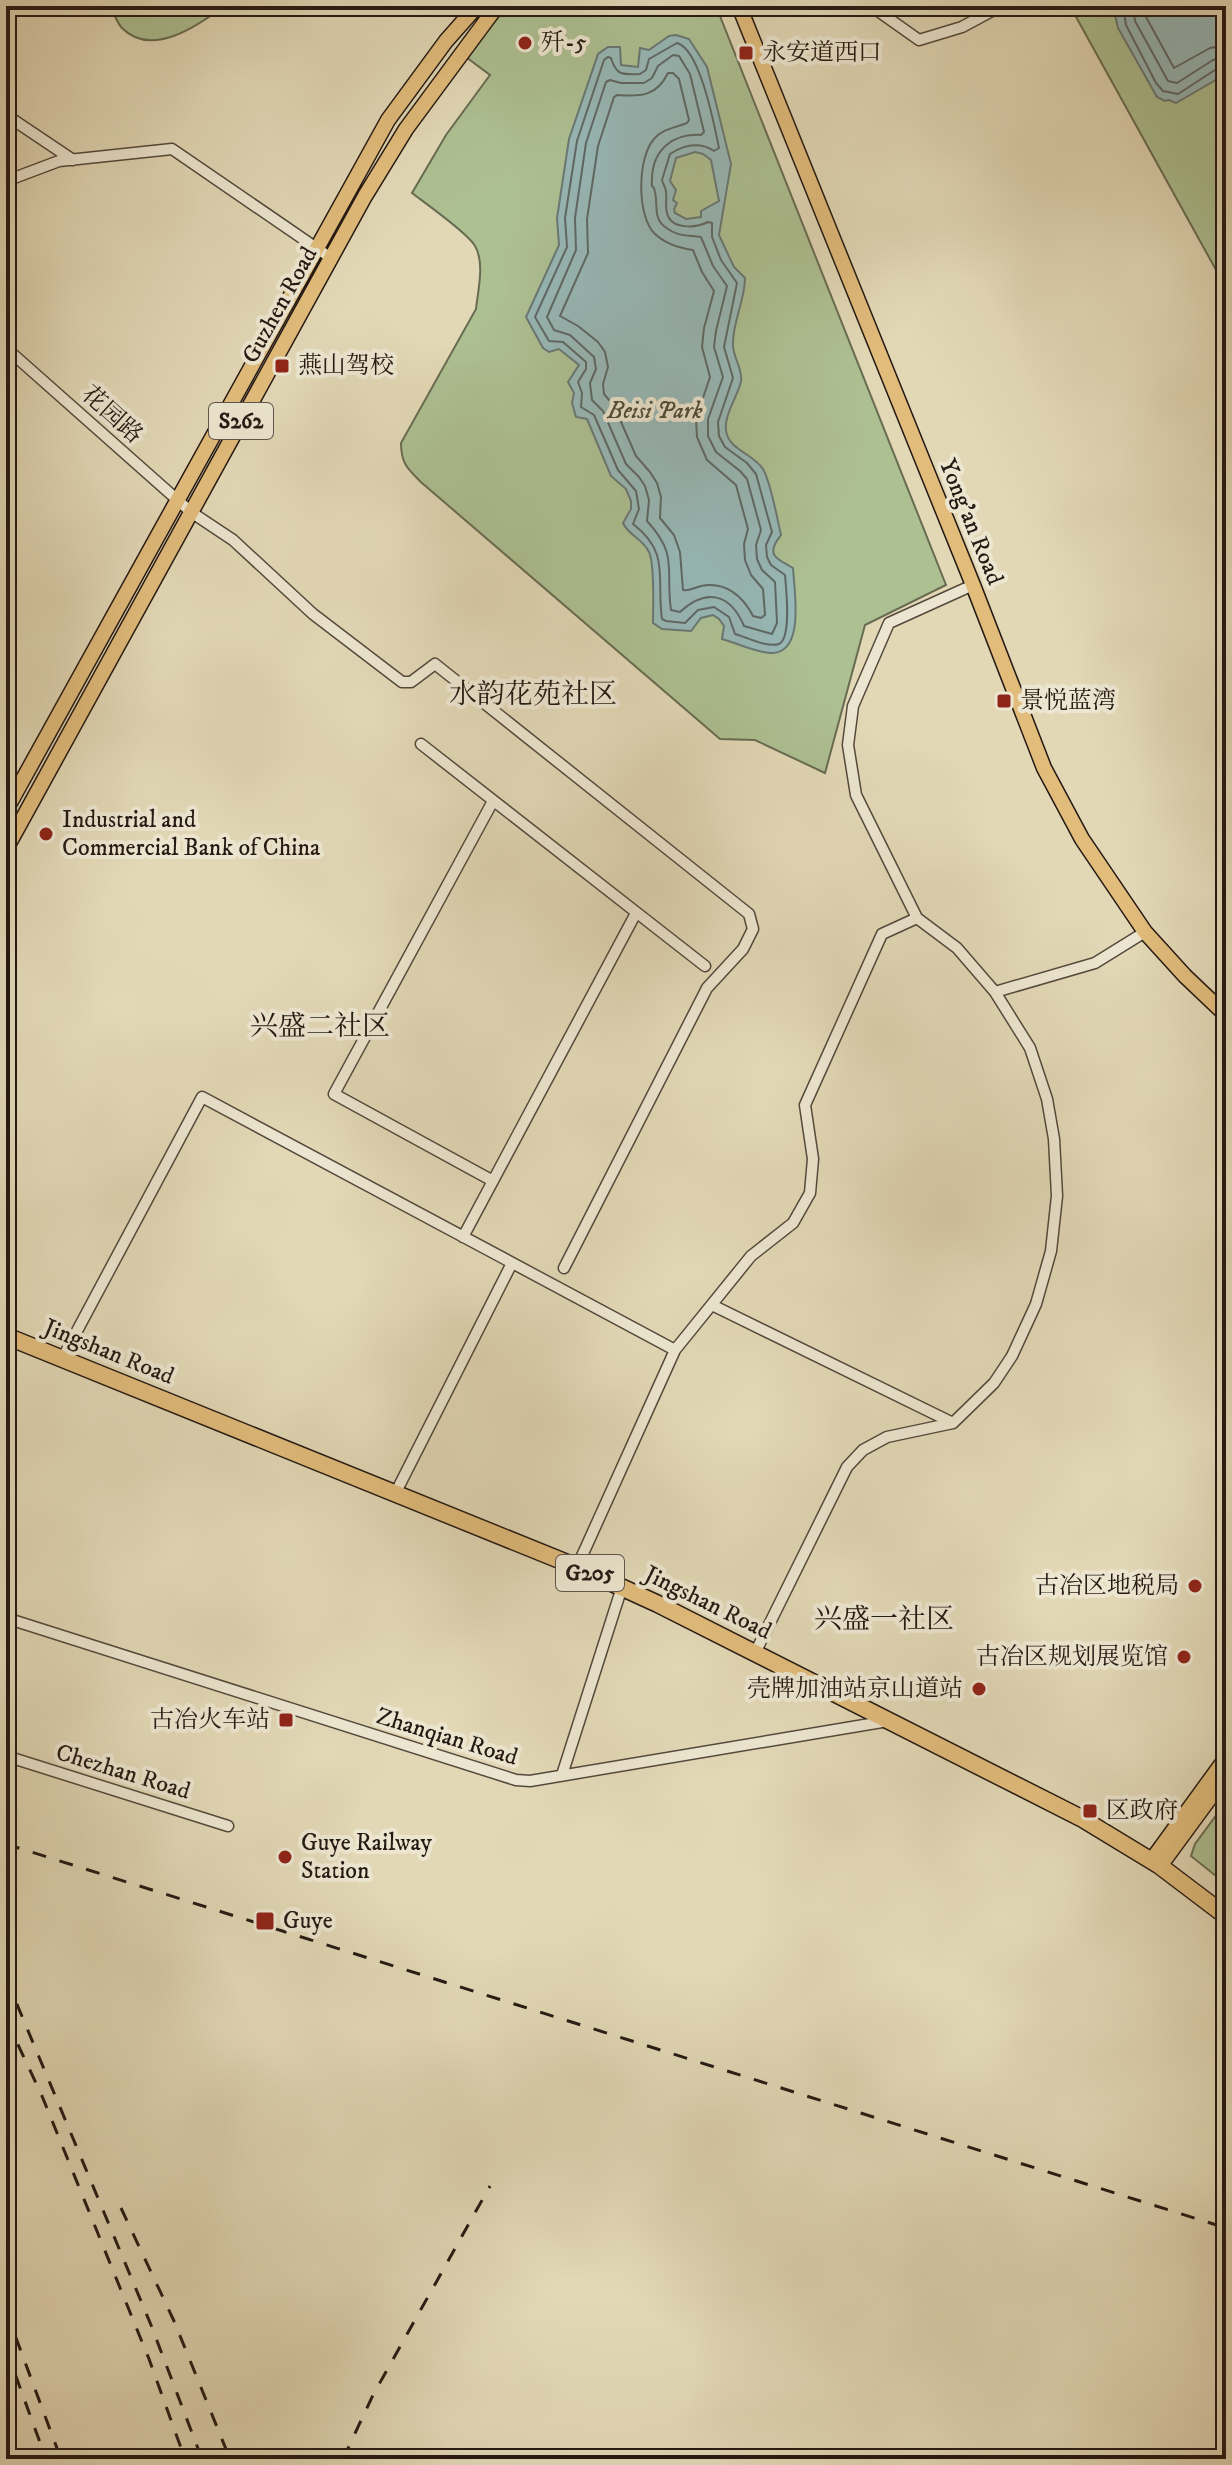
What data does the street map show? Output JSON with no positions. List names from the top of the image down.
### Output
{
  "streets": {
    "highway": ["Jingshan Road", "G205"],
    "main road": ["Guzhen Road", "S262", "Yong'an Road"],
    "street": ["花园路", "Zhanqian Road", "Chezhan Road"]
  },
  "crossings": [
    ["Guzhen Road", "花园路"],
    ["Jingshan Road", "Zhanqian Road"]
  ],
  "districts": ["水韵花苑社区", "兴盛二社区", "兴盛一社区"],
  "parks": ["Beisi Park"],
  "places": {
    "other": [
      "歼-5",
      "Industrial and Commercial Bank of China",
      "古冶区地税局",
      "古冶区规划展览馆",
      "壳牌加油站京山道站",
      "Guye Railway Station"
    ],
    "transit": [
      "永安道西口",
      "燕山驾校",
      "景悦蓝湾",
      "古冶火车站",
      "区政府",
      "Guye"
    ]
  }
}
